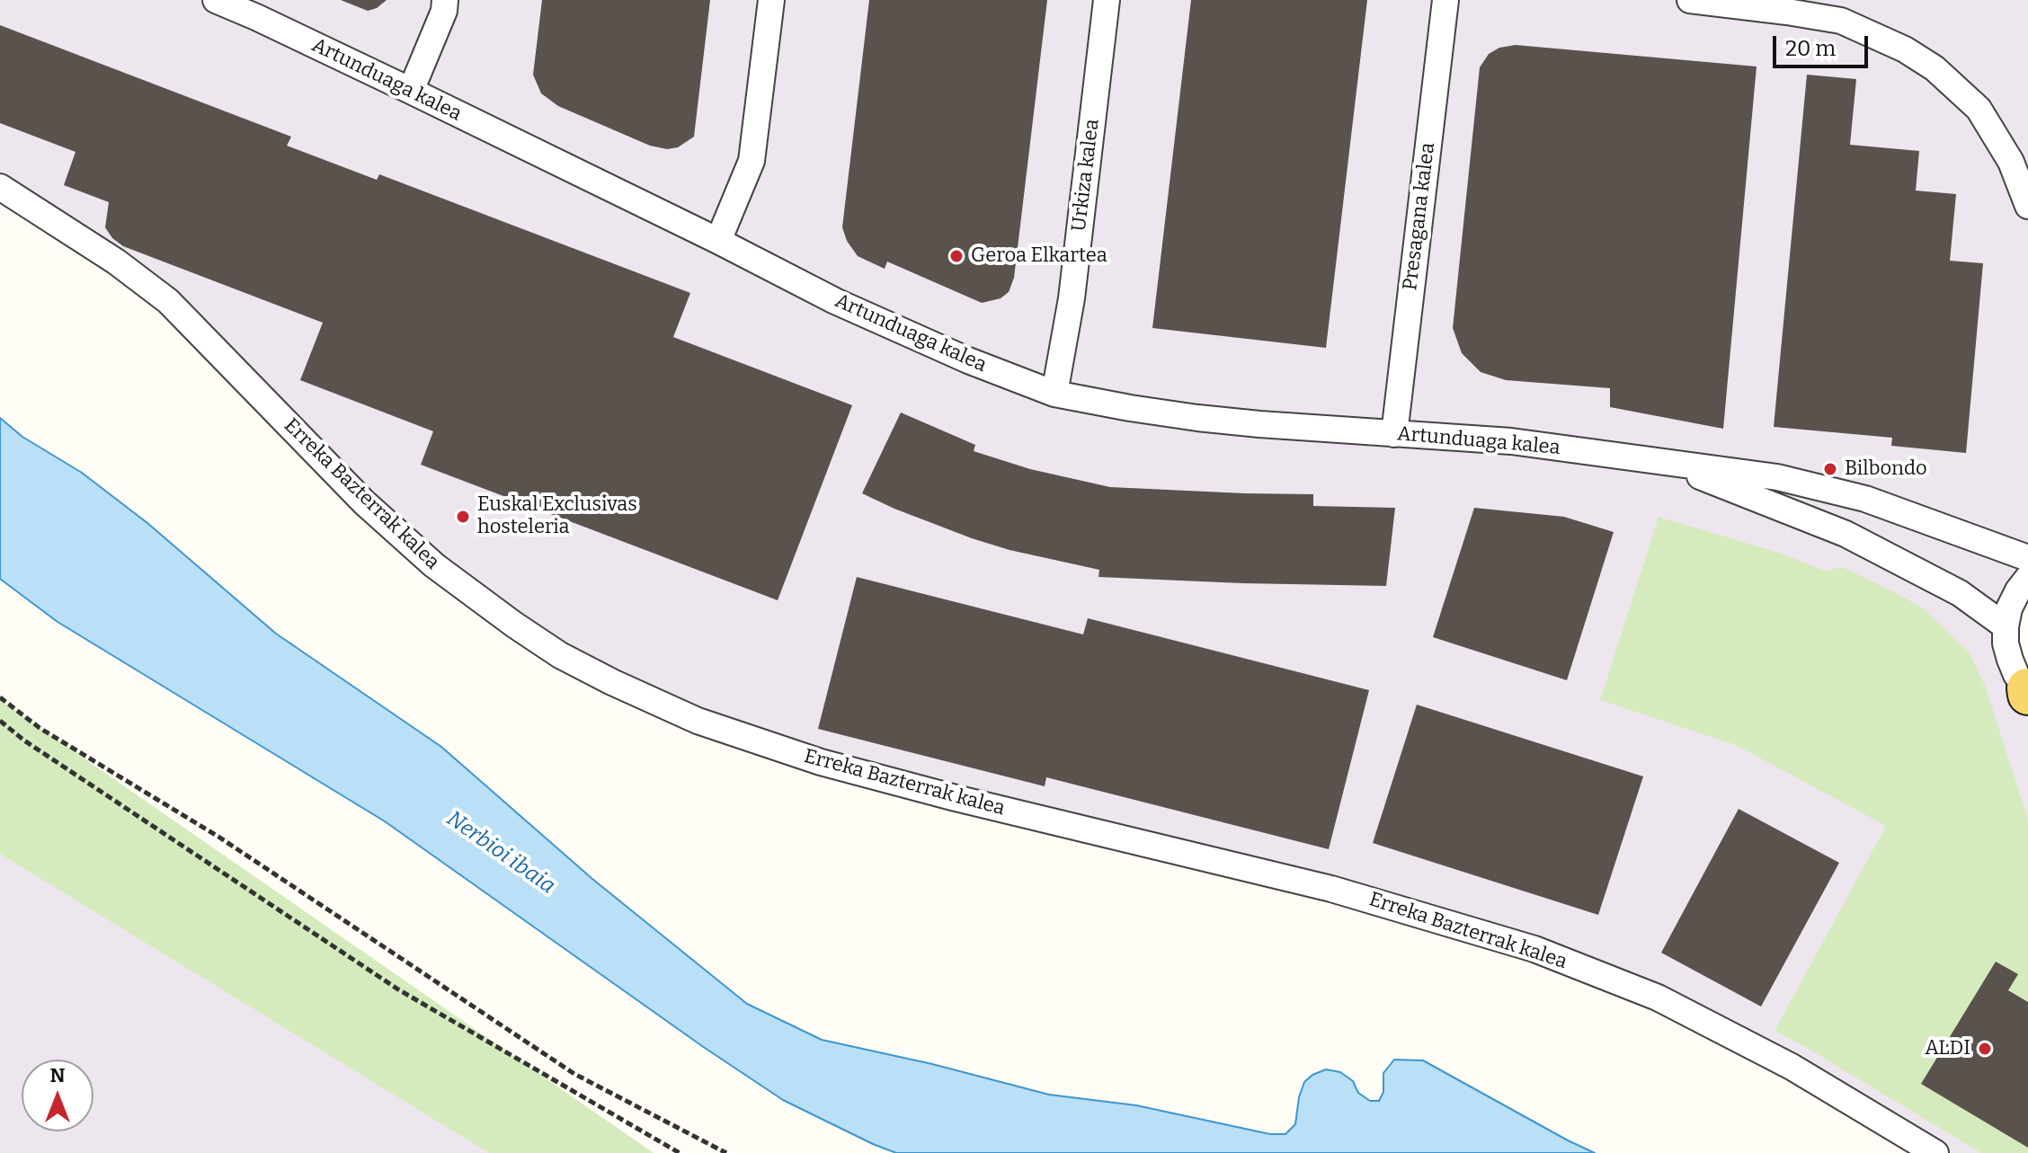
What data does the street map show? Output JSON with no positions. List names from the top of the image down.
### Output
{
  "streets": {
    "street": [
      "Artunduaga kalea",
      "Urkiza kalea",
      "Presagana kalea",
      "Erreka Bazterrak kalea"
    ]
  },
  "crossings": [
    ["Artunduaga kalea", "Urkiza kalea"],
    ["Artunduaga kalea", "Presagana kalea"]
  ],
  "water": ["Nerbioi ibaia"],
  "places": [
    "Geroa Elkartea",
    "Bilbondo",
    "Euskal Exclusivas hosteleria",
    "ALDI"
  ],
  "scale_bar": "20 m",
  "north": "top"
}
